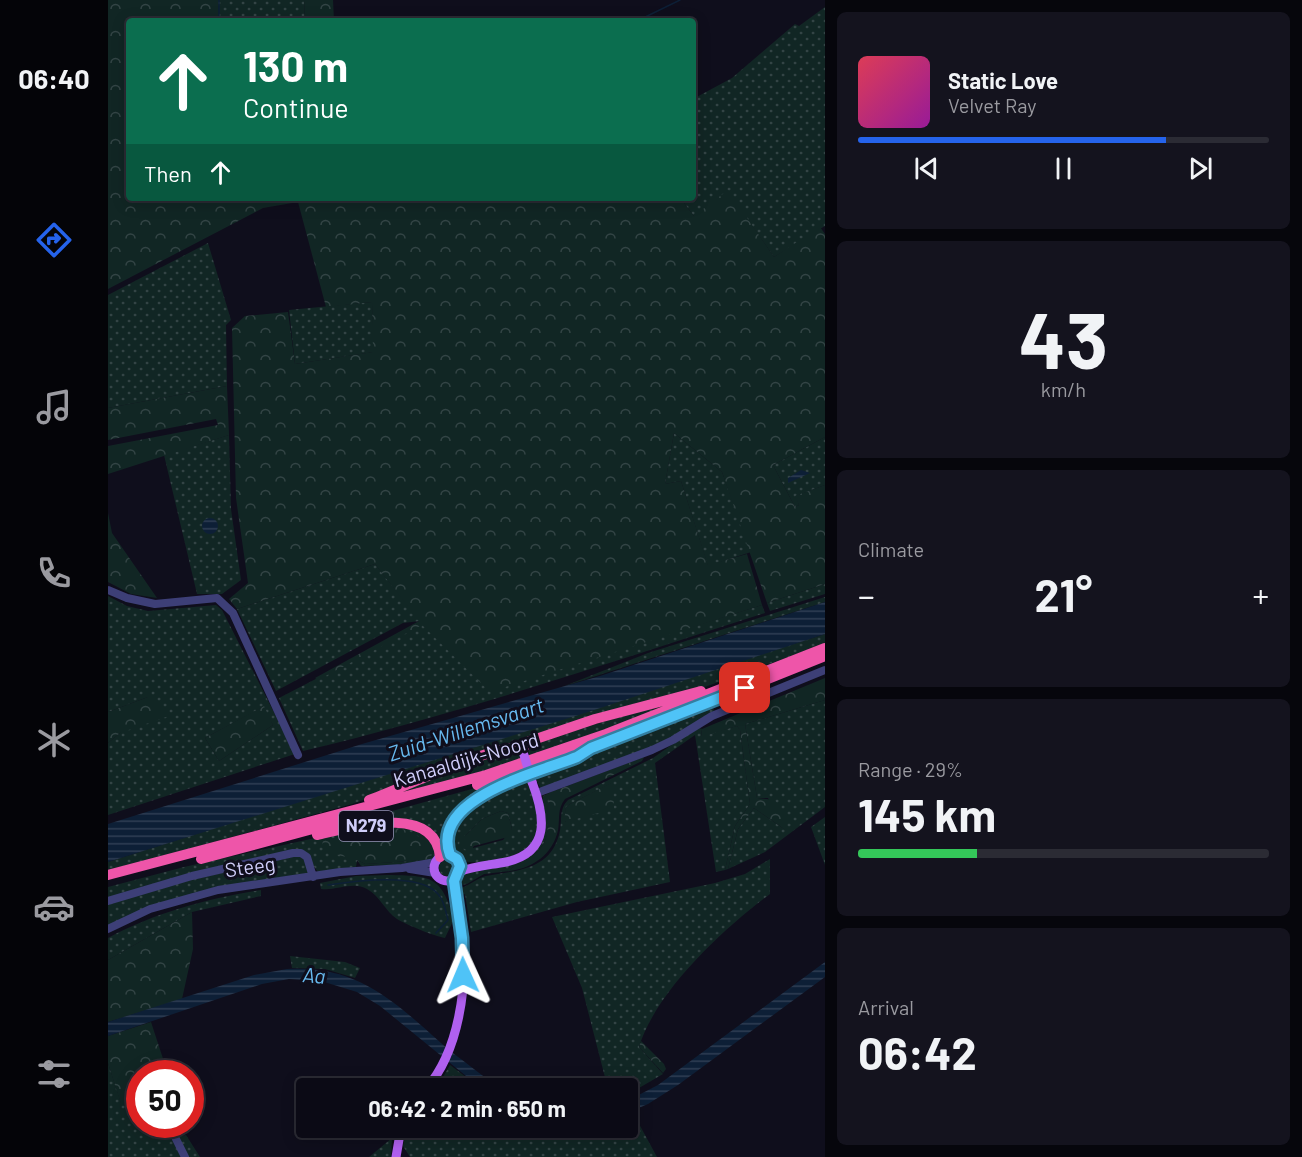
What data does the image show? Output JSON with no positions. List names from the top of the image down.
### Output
{
  "streets": {
    "highway": ["Kanaaldijk-Noord", "N279"],
    "main road": ["Steeg"]
  },
  "crossings": [
    ["Kanaaldijk-Noord", "N279"],
    ["N279", "Steeg"]
  ],
  "water": ["Zuid-Willemsvaart", "Aa"],
  "page": {
    "tabs": "06:40",
    "turn": ["130 m", "Continue"],
    "song": ["Static Love", "Velvet Ray"],
    "then": "Then",
    "tile": [
      ["43", "km/h"],
      "Climate",
      ["Range · 29%", "145 km"],
      ["Arrival", "06:42"]
    ],
    "heat": ["−", "21°", "+"],
    "limit": "50",
    "trip": "06:42 · 2 min · 650 m"
  }
}
